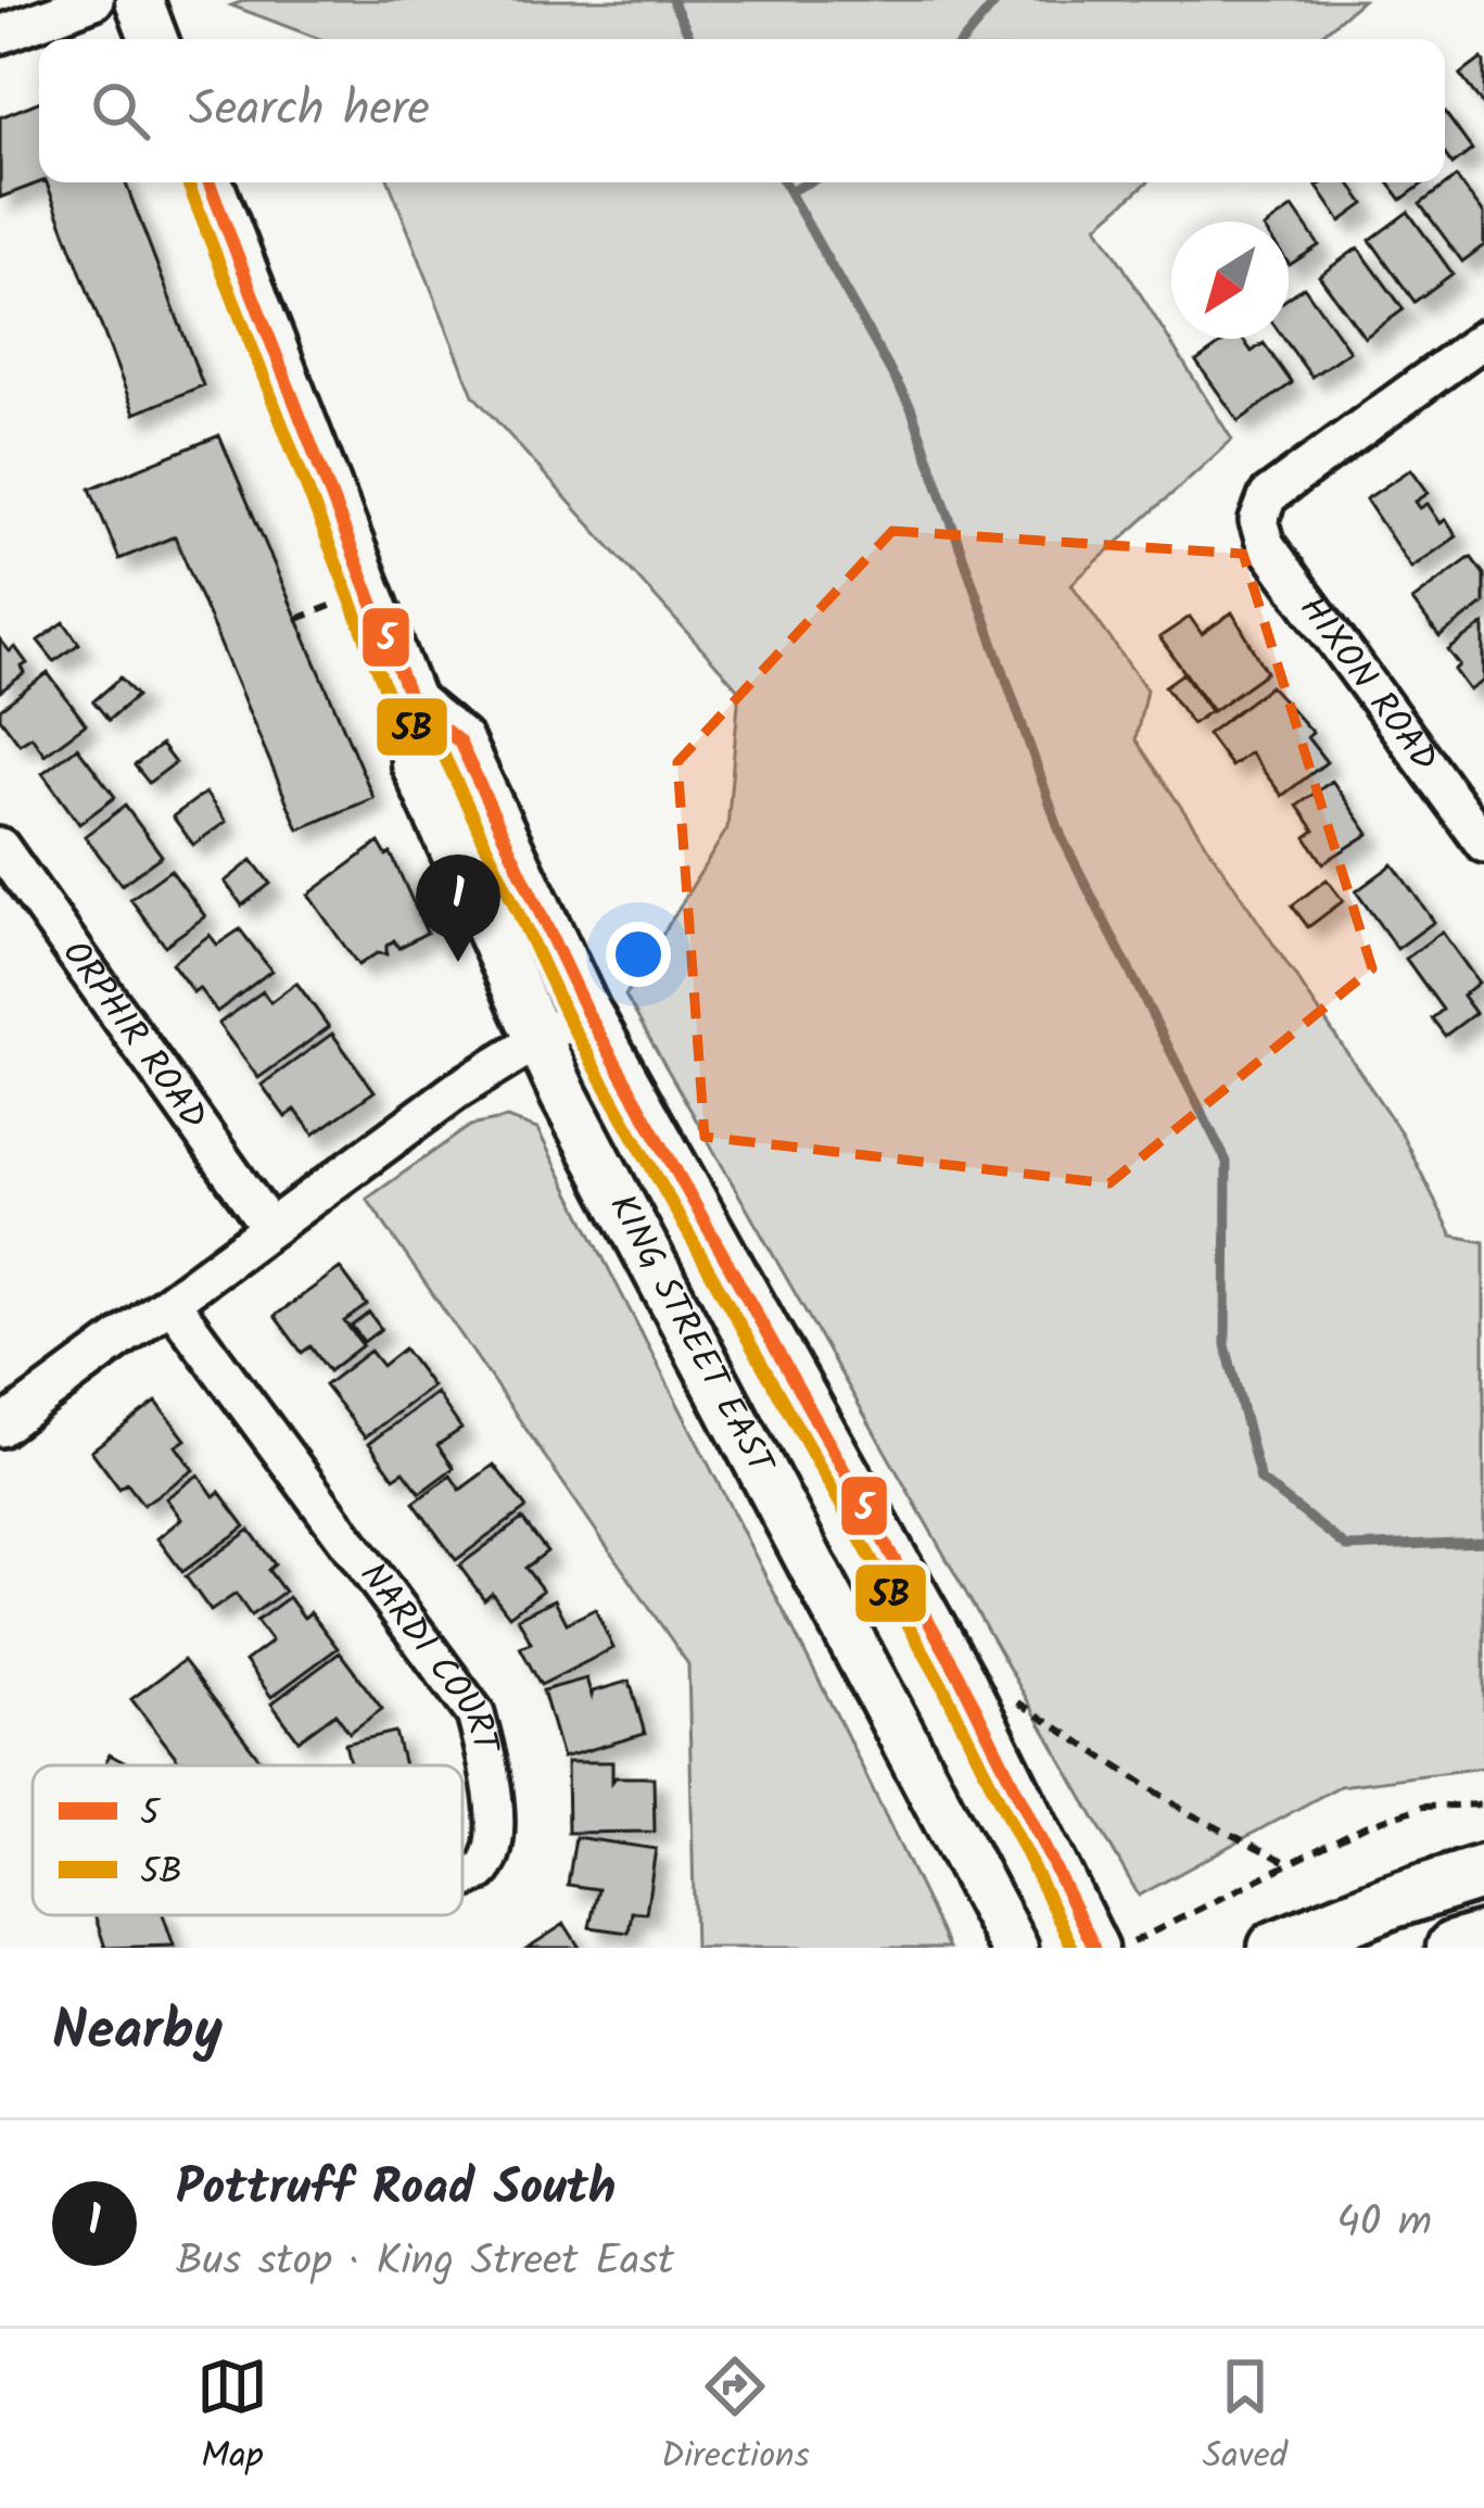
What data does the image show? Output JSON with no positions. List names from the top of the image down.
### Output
{
  "streets": {
    "main road": ["KING STREET EAST"],
    "street": ["HIXON ROAD", "ORPHIR ROAD", "NARDI COURT"]
  },
  "lines": ["transit line 5", "transit line 5B"],
  "legend": ["5", "5B"],
  "north": "bottom left",
  "page": {
    "search": "Search here",
    "pins": "1",
    "heading": "Nearby",
    "list": [
      {
        "mark": "1",
        "name": "Pottruff Road South",
        "note": "Bus stop · King Street East",
        "value": "40 m"
      }
    ],
    "nav": ["Map", "Directions", "Saved"]
  }
}
